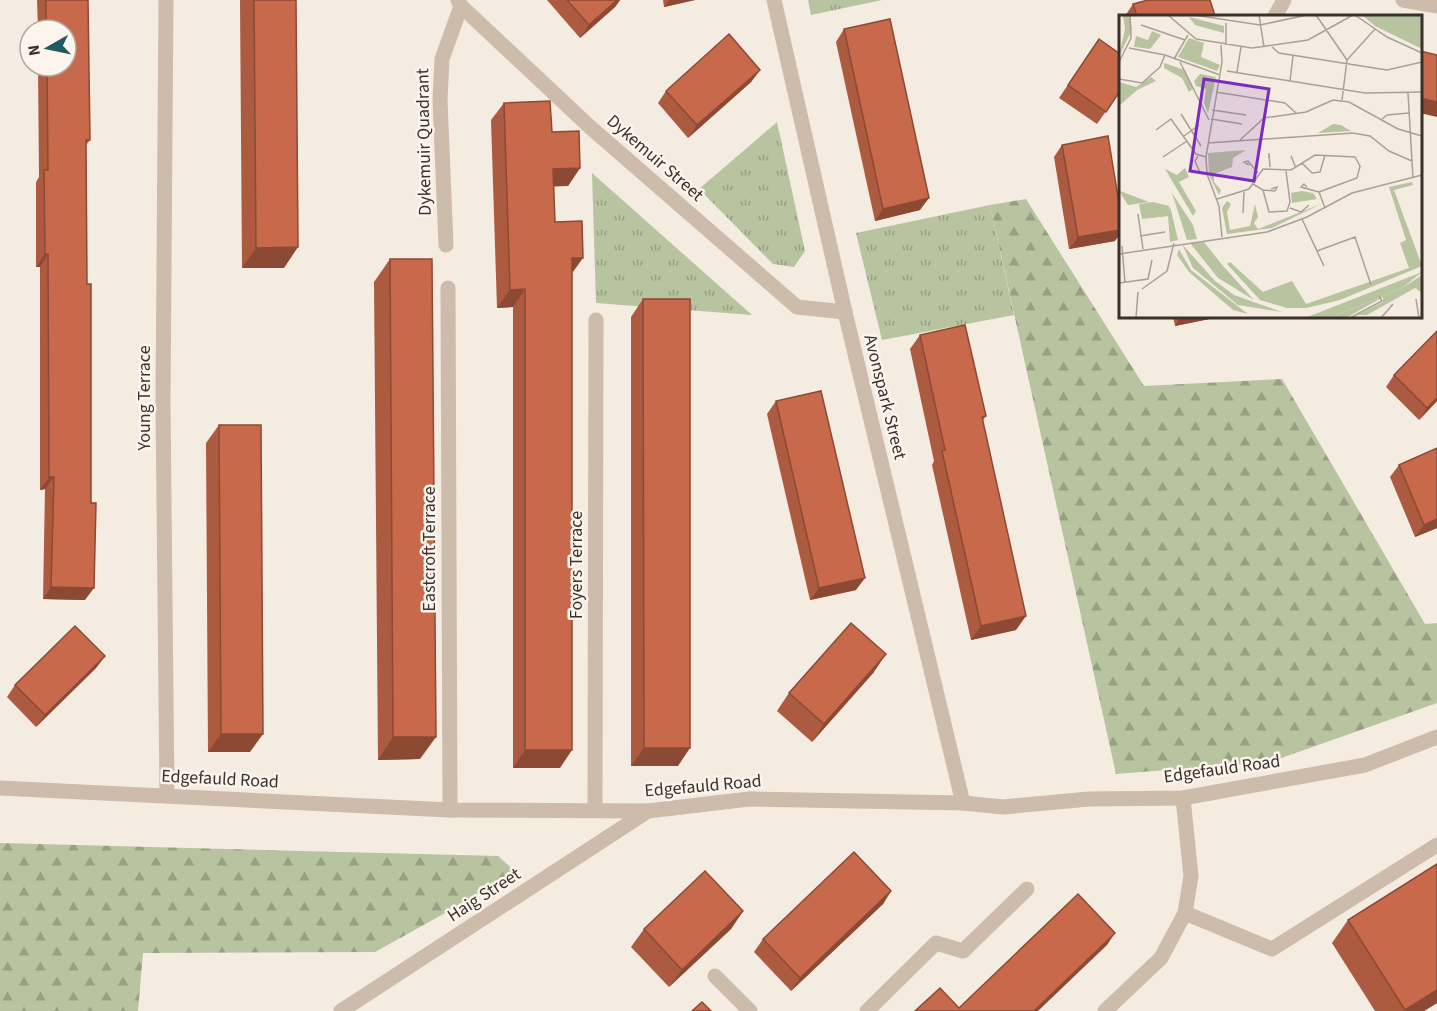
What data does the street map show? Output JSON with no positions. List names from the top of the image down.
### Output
{
  "streets": {
    "street": [
      "Dykemuir Quadrant",
      "Dykemuir Street",
      "Avonspark Street",
      "Young Terrace",
      "Eastcroft Terrace",
      "Foyers Terrace",
      "Edgefauld Road",
      "Haig Street"
    ]
  },
  "crossings": [
    ["Dykemuir Quadrant", "Dykemuir Street"],
    ["Dykemuir Street", "Avonspark Street"],
    ["Avonspark Street", "Edgefauld Road"],
    ["Young Terrace", "Edgefauld Road"],
    ["Eastcroft Terrace", "Edgefauld Road"],
    ["Foyers Terrace", "Edgefauld Road"],
    ["Edgefauld Road", "Haig Street"]
  ],
  "north": "left"
}
